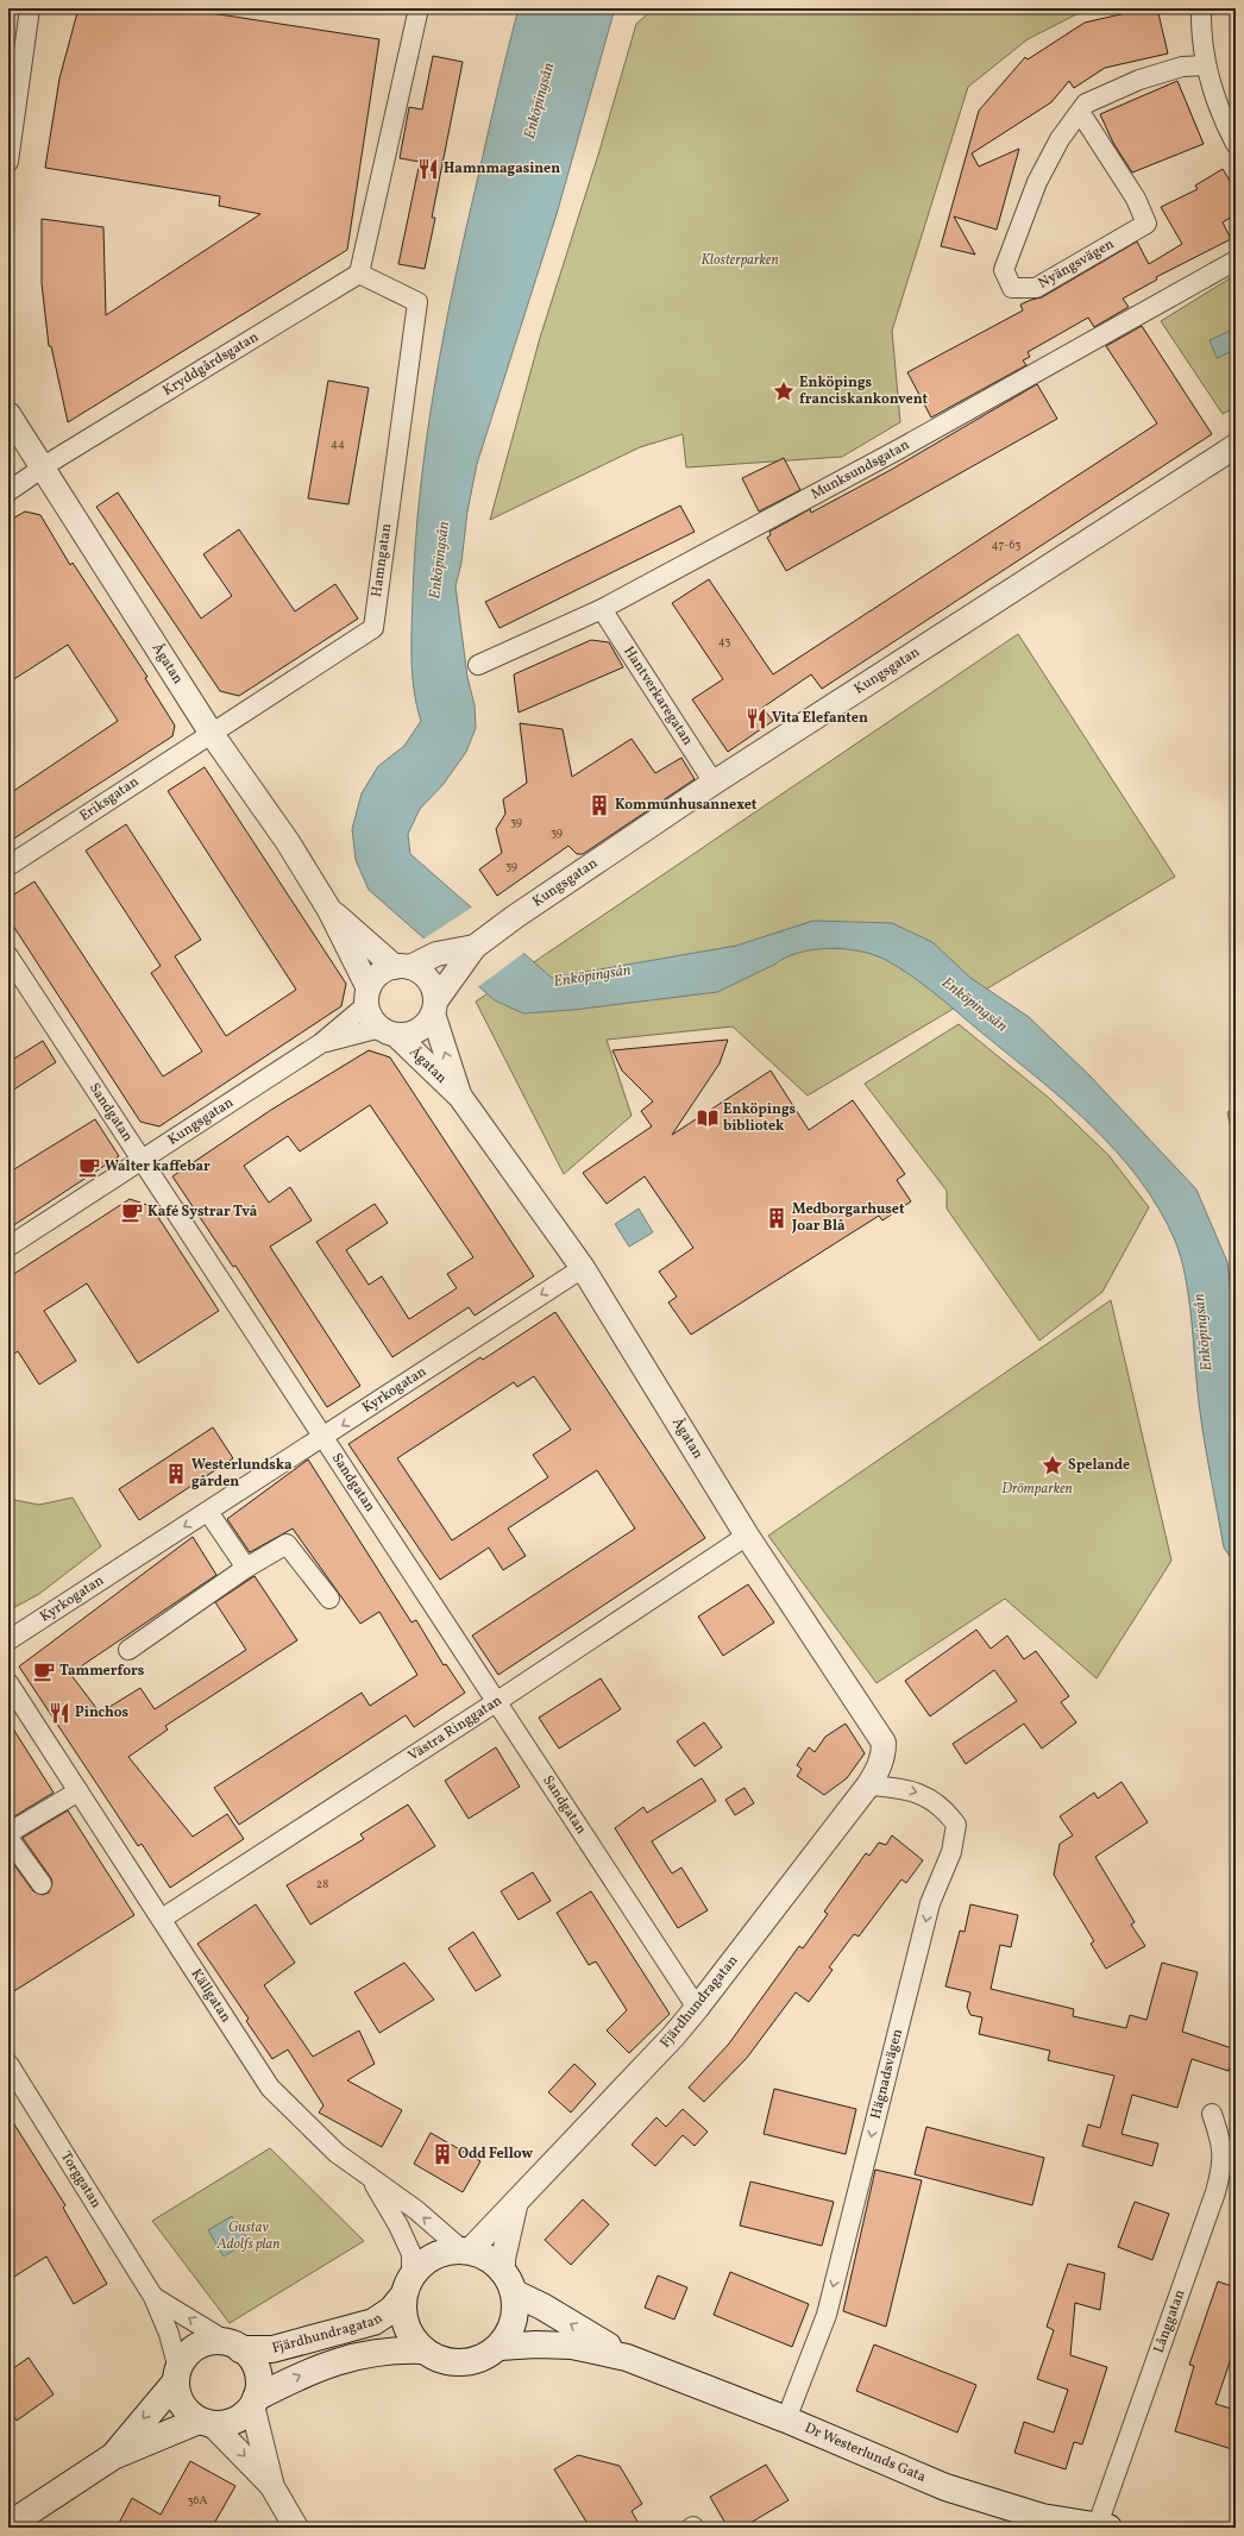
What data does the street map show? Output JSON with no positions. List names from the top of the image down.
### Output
{
  "streets": {
    "main road": ["Fjärdhundragatan", "Dr Westerlunds Gata"],
    "street": [
      "Nyängsvägen",
      "Kryddgårdsgatan",
      "Munksundsgatan",
      "Hamngatan",
      "Ågatan",
      "Kungsgatan",
      "Hantverkaregatan",
      "Eriksgatan",
      "Sandgatan",
      "Kyrkogatan",
      "Västra Ringgatan",
      "Källgatan",
      "Hägnadsvägen",
      "Torggatan",
      "Långgatan"
    ]
  },
  "crossings": [
    ["Kryddgårdsgatan", "Hamngatan"],
    ["Kryddgårdsgatan", "Ågatan"],
    ["Munksundsgatan", "Hantverkaregatan"],
    ["Hamngatan", "Ågatan"],
    ["Hamngatan", "Eriksgatan"],
    ["Ågatan", "Kungsgatan"],
    ["Ågatan", "Eriksgatan"],
    ["Ågatan", "Kyrkogatan"],
    ["Ågatan", "Västra Ringgatan"],
    ["Ågatan", "Fjärdhundragatan"],
    ["Ågatan", "Hägnadsvägen"],
    ["Kungsgatan", "Hantverkaregatan"],
    ["Kungsgatan", "Sandgatan"],
    ["Sandgatan", "Kyrkogatan"],
    ["Sandgatan", "Västra Ringgatan"],
    ["Sandgatan", "Fjärdhundragatan"],
    ["Västra Ringgatan", "Källgatan"],
    ["Källgatan", "Fjärdhundragatan"],
    ["Källgatan", "Dr Westerlunds Gata"],
    ["Fjärdhundragatan", "Hägnadsvägen"],
    ["Fjärdhundragatan", "Torggatan"],
    ["Fjärdhundragatan", "Dr Westerlunds Gata"],
    ["Hägnadsvägen", "Dr Westerlunds Gata"],
    ["Långgatan", "Dr Westerlunds Gata"]
  ],
  "one_way": ["Kyrkogatan", "Hägnadsvägen"],
  "water": ["Enköpingsån"],
  "parks": ["Klosterparken", "Drömparken", "Gustav Adolfs plan"],
  "places": {
    "restaurant": ["Hamnmagasinen", "Vita Elefanten", "Pinchos"],
    "place": ["Enköpings franciskankonvent", "Spelande"],
    "building": [
      "Kommunhusannexet",
      "Medborgarhuset Joar Blå",
      "Westerlundska gården",
      "Odd Fellow"
    ],
    "library": ["Enköpings bibliotek"],
    "cafe": ["Walter kaffebar", "Kafé Systrar Två", "Tammerfors"]
  },
  "house_numbers": [
    "44",
    "47-63",
    "43",
    "39",
    "39",
    "39",
    "28",
    "36A"
  ]
}
